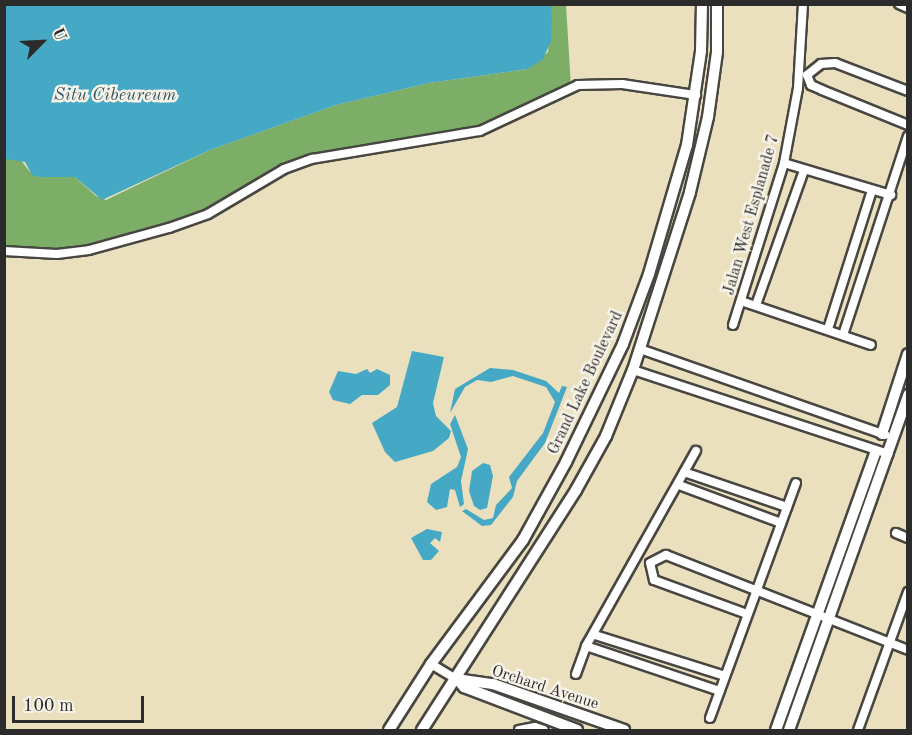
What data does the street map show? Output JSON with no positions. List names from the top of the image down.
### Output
{
  "streets": {
    "street": ["Jalan West Esplanade 7", "Grand Lake Boulevard", "Orchard Avenue"]
  },
  "crossings": [
    ["Grand Lake Boulevard", "Orchard Avenue"]
  ],
  "water": ["Situ Cibeureum"],
  "scale_bar": "100 m",
  "north": "top right"
}
